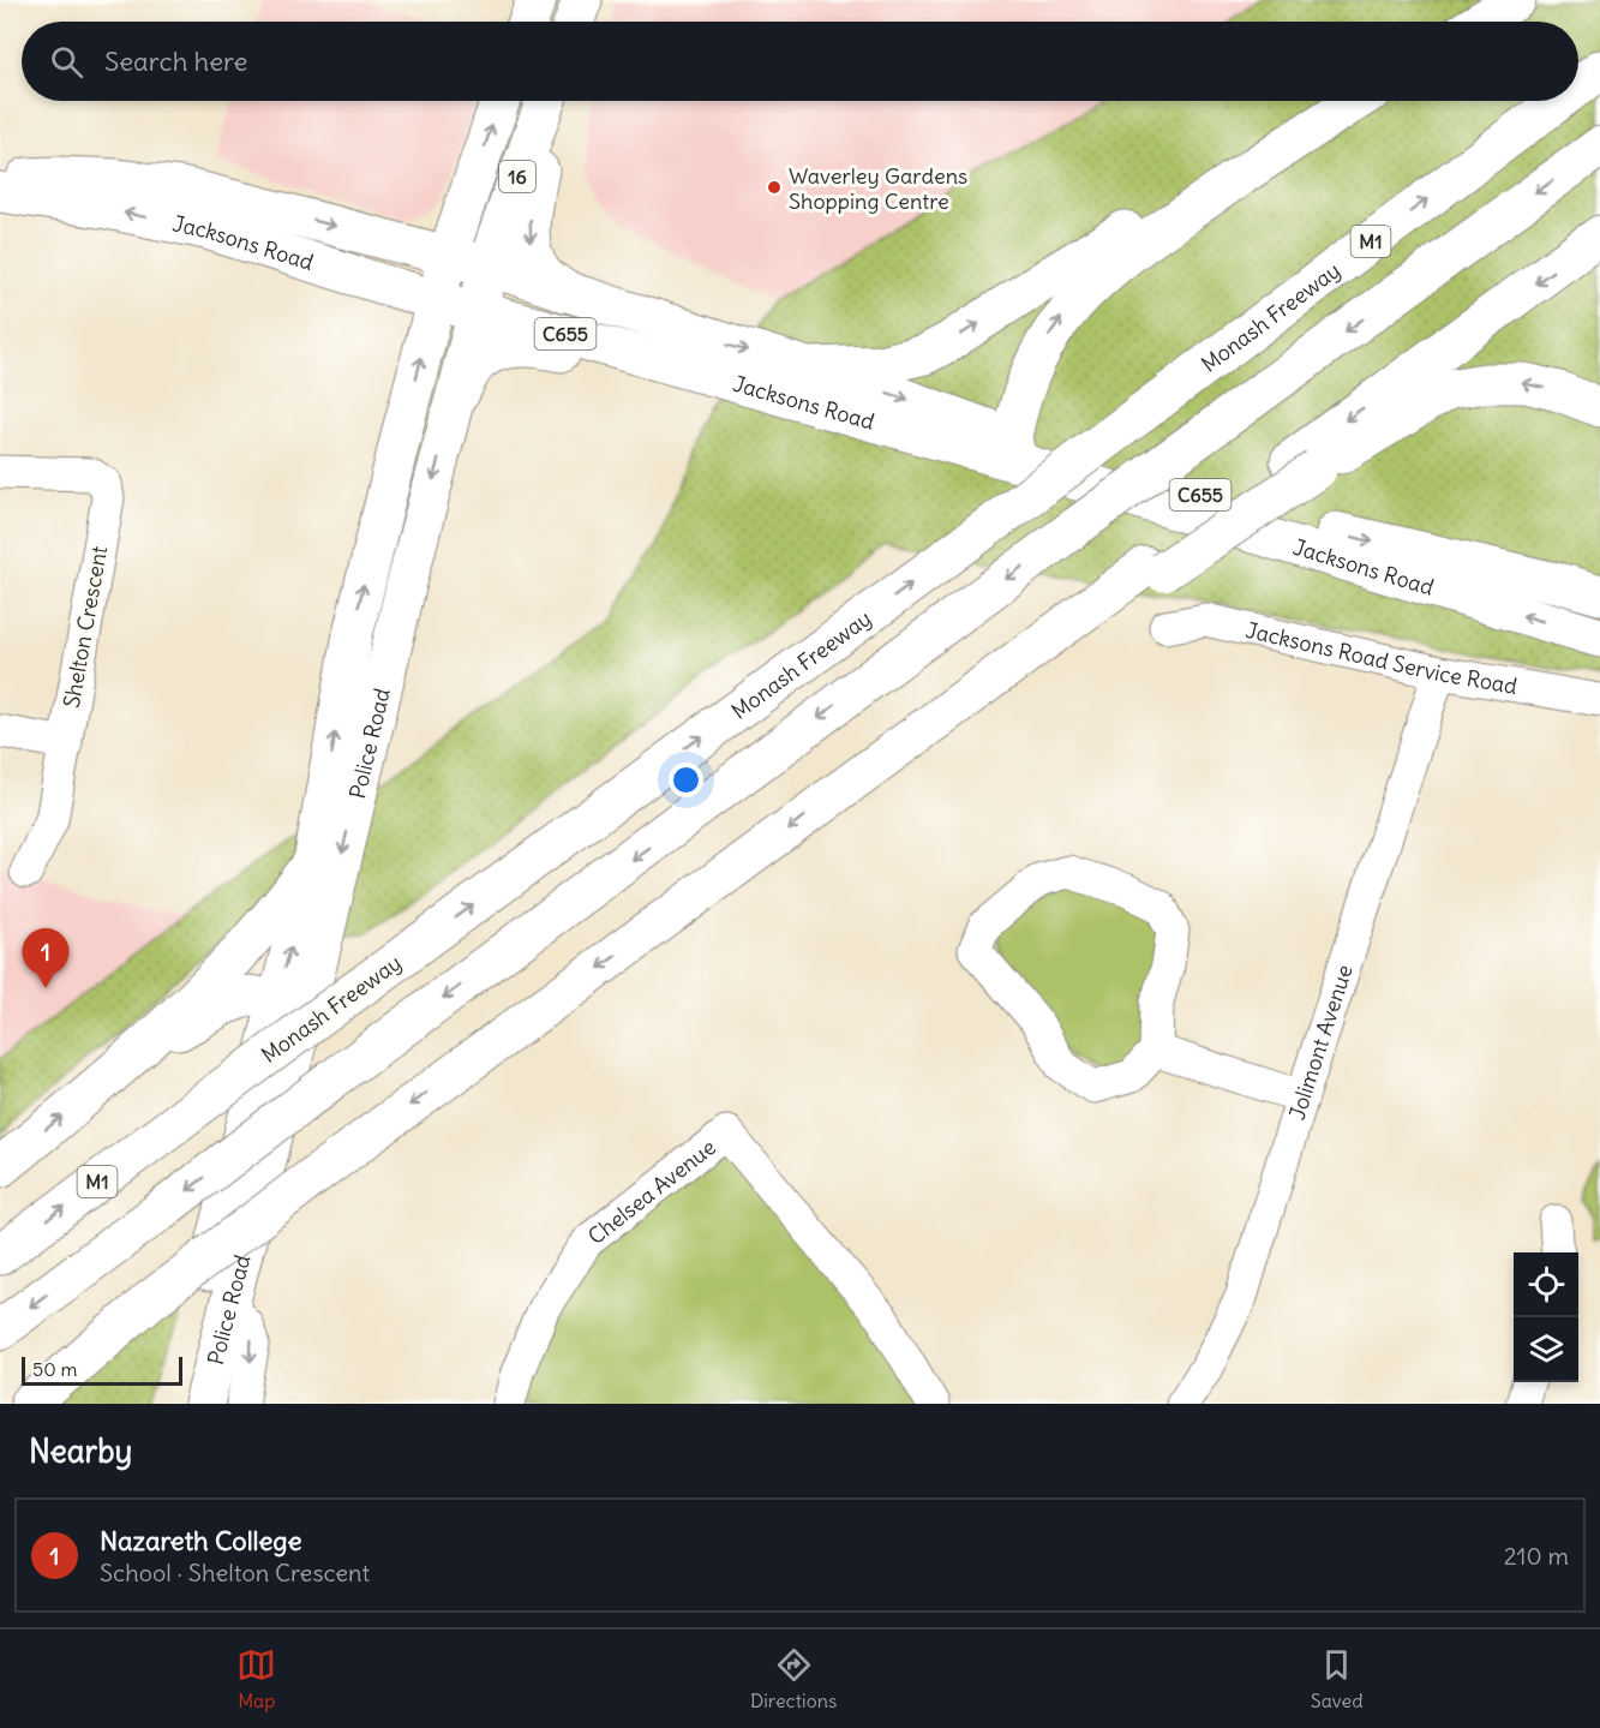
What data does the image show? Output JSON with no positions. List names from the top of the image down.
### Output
{
  "streets": {
    "main road": [
      "16",
      "M1",
      "Jacksons Road",
      "Monash Freeway",
      "C655",
      "Police Road"
    ],
    "street": [
      "Shelton Crescent",
      "Jacksons Road Service Road",
      "Jolimont Avenue",
      "Chelsea Avenue"
    ]
  },
  "crossings": [
    ["Jacksons Road", "Police Road"],
    ["Jacksons Road Service Road", "Jolimont Avenue"]
  ],
  "places": ["Waverley Gardens Shopping Centre"],
  "scale_bar": "50 m",
  "page": {
    "search": "Search here",
    "pins": "1",
    "scale": "50 m",
    "heading": "Nearby",
    "list": [
      {
        "mark": "1",
        "name": "Nazareth College",
        "note": "School · Shelton Crescent",
        "value": "210 m"
      }
    ],
    "nav": ["Map", "Directions", "Saved"]
  }
}
